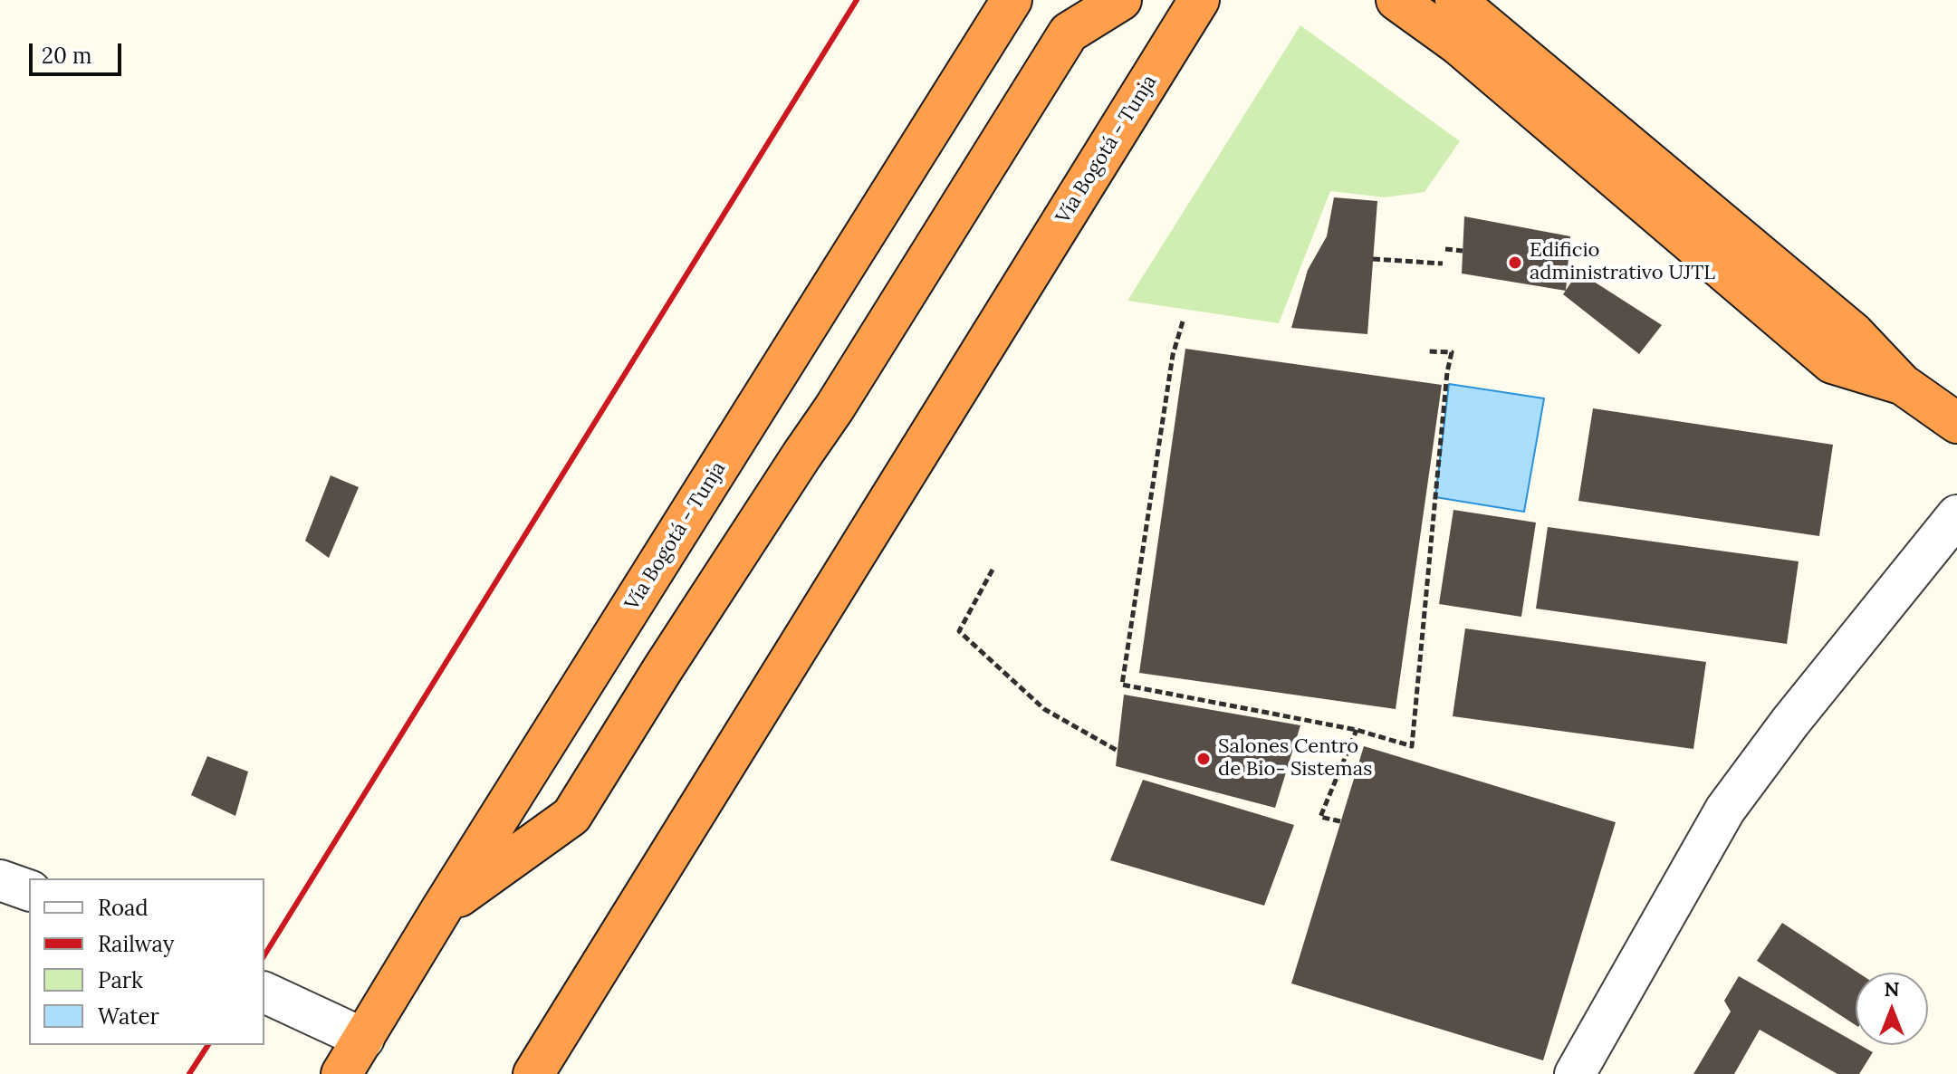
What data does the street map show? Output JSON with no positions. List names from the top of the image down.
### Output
{
  "streets": {
    "highway": ["Vía Bogotá - Tunja"]
  },
  "places": ["Edificio administrativo UJTL", "Salones Centro de Bio- Sistemas"],
  "legend": [
    "Road",
    "Railway",
    "Park",
    "Water"
  ],
  "scale_bar": "20 m",
  "north": "top"
}
